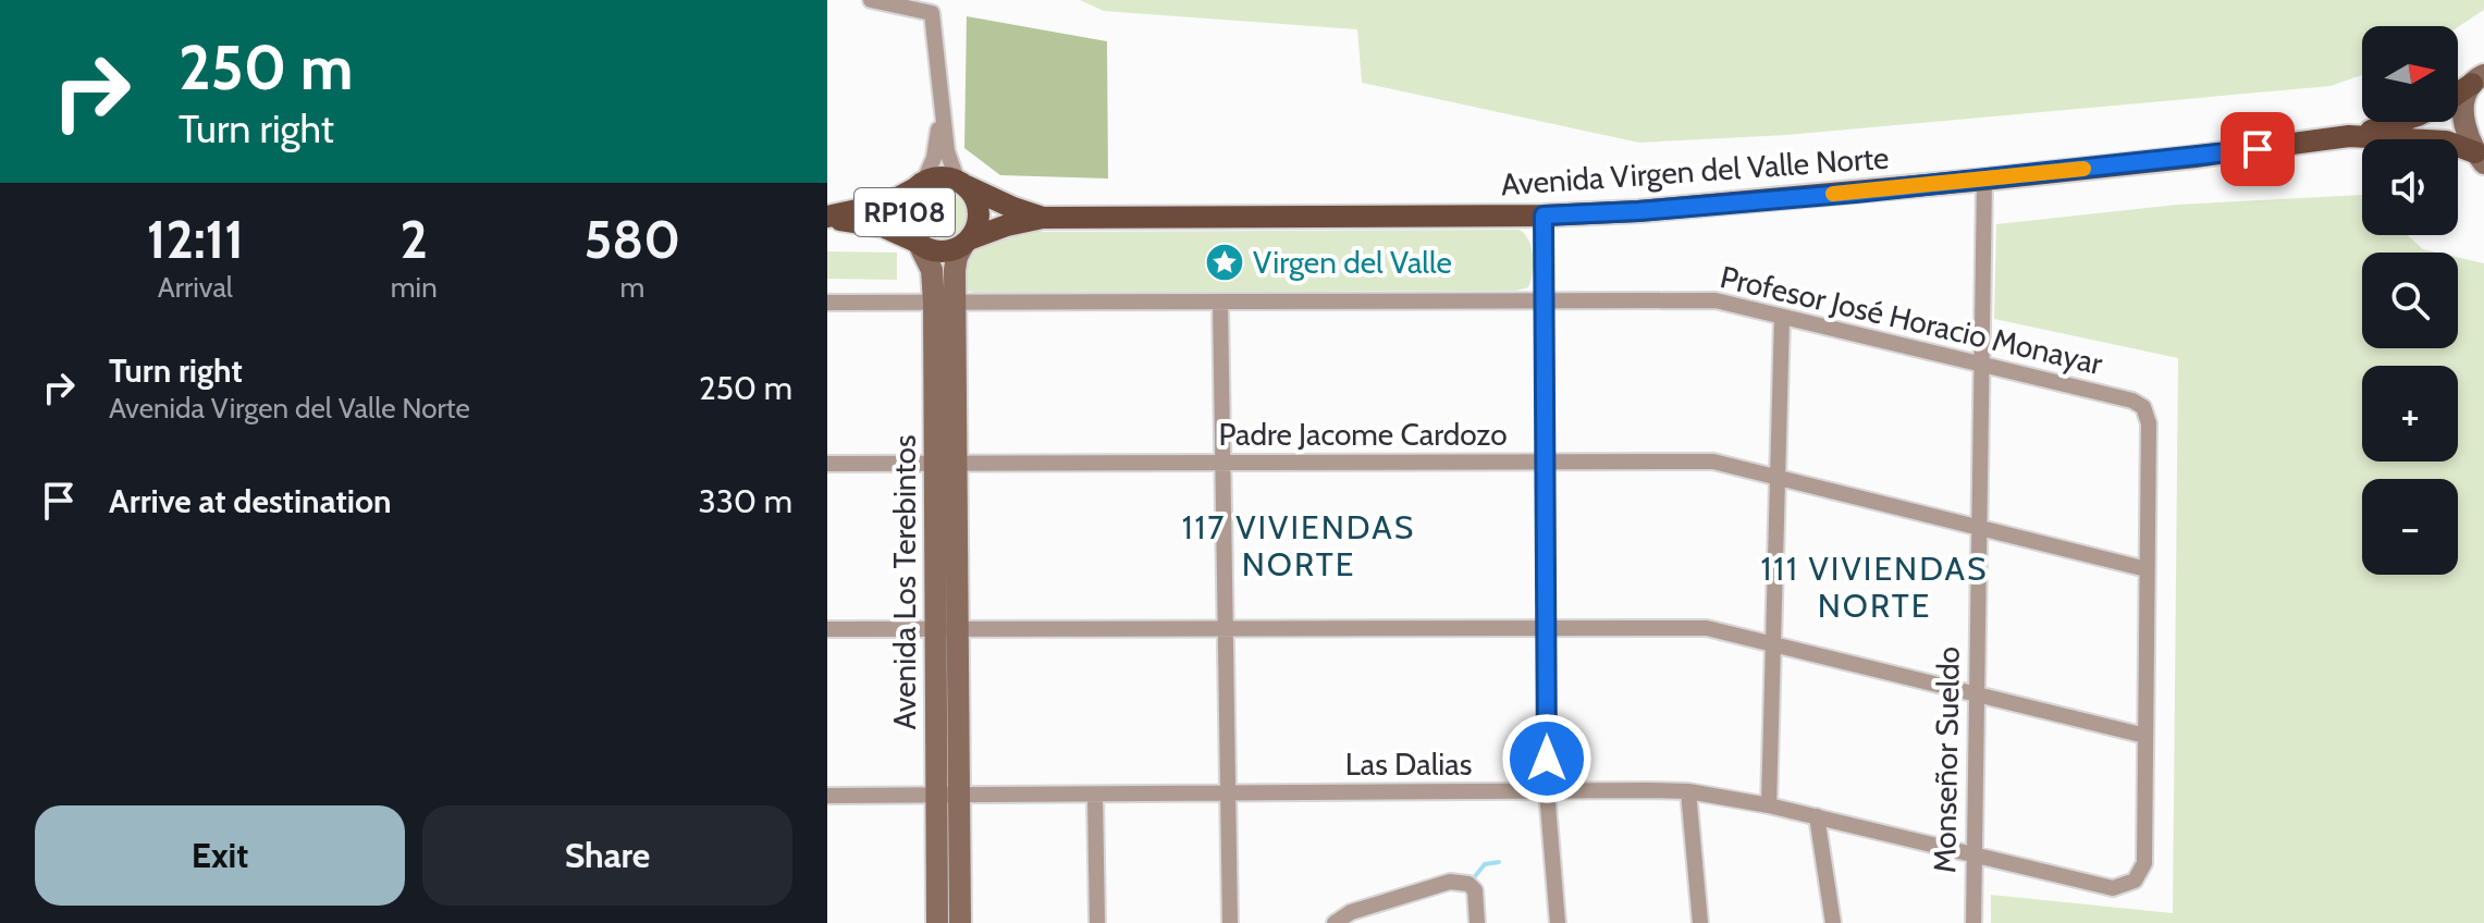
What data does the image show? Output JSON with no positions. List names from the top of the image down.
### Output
{
  "streets": {
    "main road": ["Avenida Virgen del Valle Norte", "RP108", "Avenida Los Terebintos"],
    "street": [
      "Profesor José Horacio Monayar",
      "Padre Jacome Cardozo",
      "Monseñor Sueldo",
      "Las Dalias"
    ]
  },
  "crossings": [
    ["Avenida Virgen del Valle Norte", "RP108"],
    ["Avenida Virgen del Valle Norte", "Avenida Los Terebintos"],
    ["Avenida Virgen del Valle Norte", "Monseñor Sueldo"],
    ["RP108", "Avenida Los Terebintos"],
    ["Profesor José Horacio Monayar", "Padre Jacome Cardozo"],
    ["Profesor José Horacio Monayar", "Avenida Los Terebintos"],
    ["Profesor José Horacio Monayar", "Monseñor Sueldo"],
    ["Padre Jacome Cardozo", "Avenida Los Terebintos"],
    ["Padre Jacome Cardozo", "Monseñor Sueldo"],
    ["Avenida Los Terebintos", "Las Dalias"],
    ["Monseñor Sueldo", "Las Dalias"]
  ],
  "districts": ["117 VIVIENDAS NORTE", "111 VIVIENDAS NORTE"],
  "places": {
    "place": ["Virgen del Valle"]
  },
  "north": "right",
  "page": {
    "turn": ["250 m", "Turn right"],
    "map_buttons": ["+", "−"],
    "eta": [
      "12:11",
      "Arrival",
      "2",
      "min",
      "580",
      "m"
    ],
    "list": [
      {
        "name": "Turn right",
        "note": "Avenida Virgen del Valle Norte",
        "value": "250 m"
      },
      {
        "name": "Arrive at destination",
        "value": "330 m"
      }
    ],
    "buttons": ["Exit", "Share"]
  }
}
